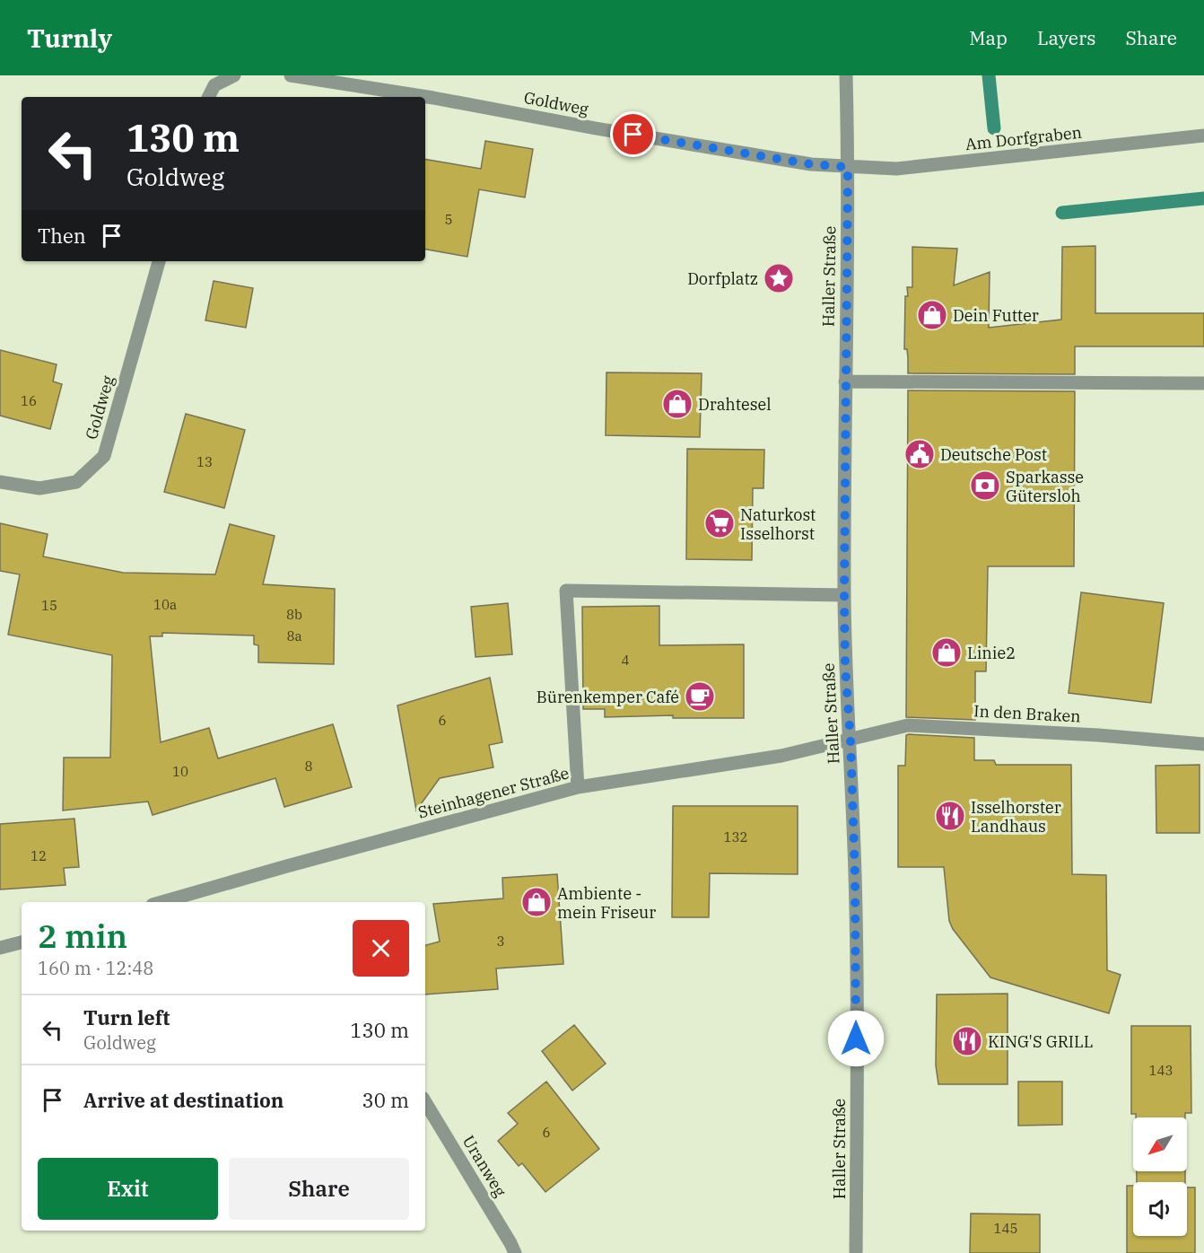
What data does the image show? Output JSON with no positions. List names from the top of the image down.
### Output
{
  "streets": {
    "street": [
      "Goldweg",
      "Am Dorfgraben",
      "Haller Straße",
      "In den Braken",
      "Steinhagener Straße",
      "Uranweg"
    ]
  },
  "crossings": [
    ["Goldweg", "Am Dorfgraben"],
    ["Goldweg", "Haller Straße"],
    ["Am Dorfgraben", "Haller Straße"],
    ["Haller Straße", "In den Braken"],
    ["Haller Straße", "Steinhagener Straße"],
    ["In den Braken", "Steinhagener Straße"]
  ],
  "places": {
    "place": ["Dorfplatz"],
    "shop": [
      "Dein Futter",
      "Drahtesel",
      "Linie2",
      "Ambiente - mein Friseur"
    ],
    "public building": ["Deutsche Post"],
    "bank": ["Sparkasse Gütersloh"],
    "supermarket": ["Naturkost Isselhorst"],
    "cafe": ["Bürenkemper Café"],
    "restaurant": ["Isselhorster Landhaus", "KING'S GRILL"]
  },
  "house_numbers": [
    "5",
    "16",
    "13",
    "10a",
    "15",
    "8b",
    "8a",
    "4",
    "6",
    "8",
    "10",
    "132",
    "12",
    "3",
    "143",
    "6",
    "145"
  ],
  "north": "bottom left",
  "page": {
    "header": "Turnly",
    "nav": ["Map", "Layers", "Share"],
    "turn": ["130 m", "Goldweg"],
    "then": "Then",
    "heading": ["2 min", "160 m · 12:48"],
    "list": [
      {
        "name": "Turn left",
        "note": "Goldweg",
        "value": "130 m"
      },
      {
        "name": "Arrive at destination",
        "value": "30 m"
      }
    ],
    "buttons": ["Exit", "Share"]
  }
}
